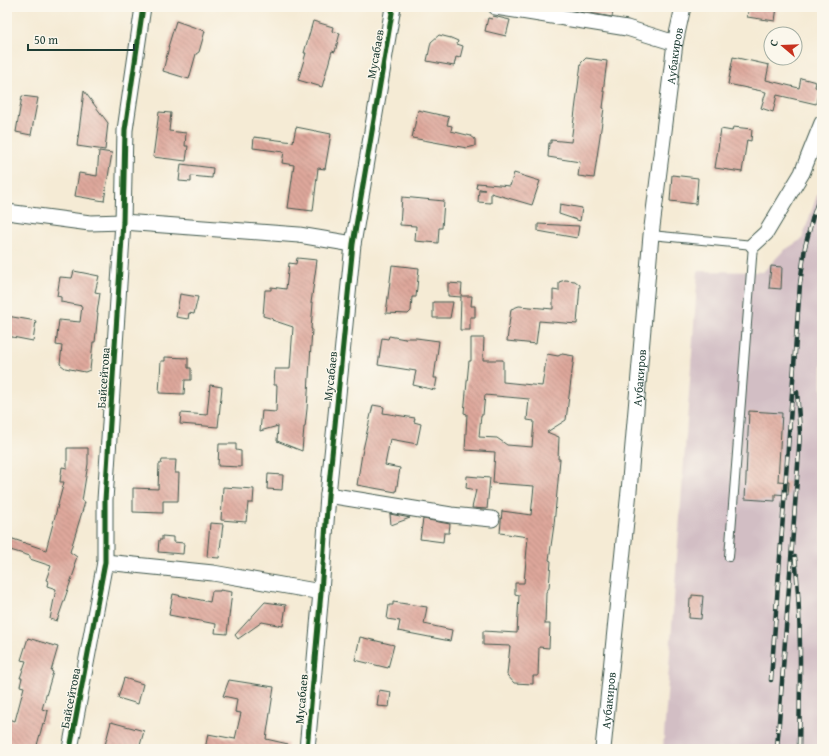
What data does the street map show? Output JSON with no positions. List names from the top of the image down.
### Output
{
  "streets": {
    "street": ["Мусабаев", "Аубакиров", "Байсейтова"]
  },
  "scale_bar": "50 m",
  "north": "left"
}
